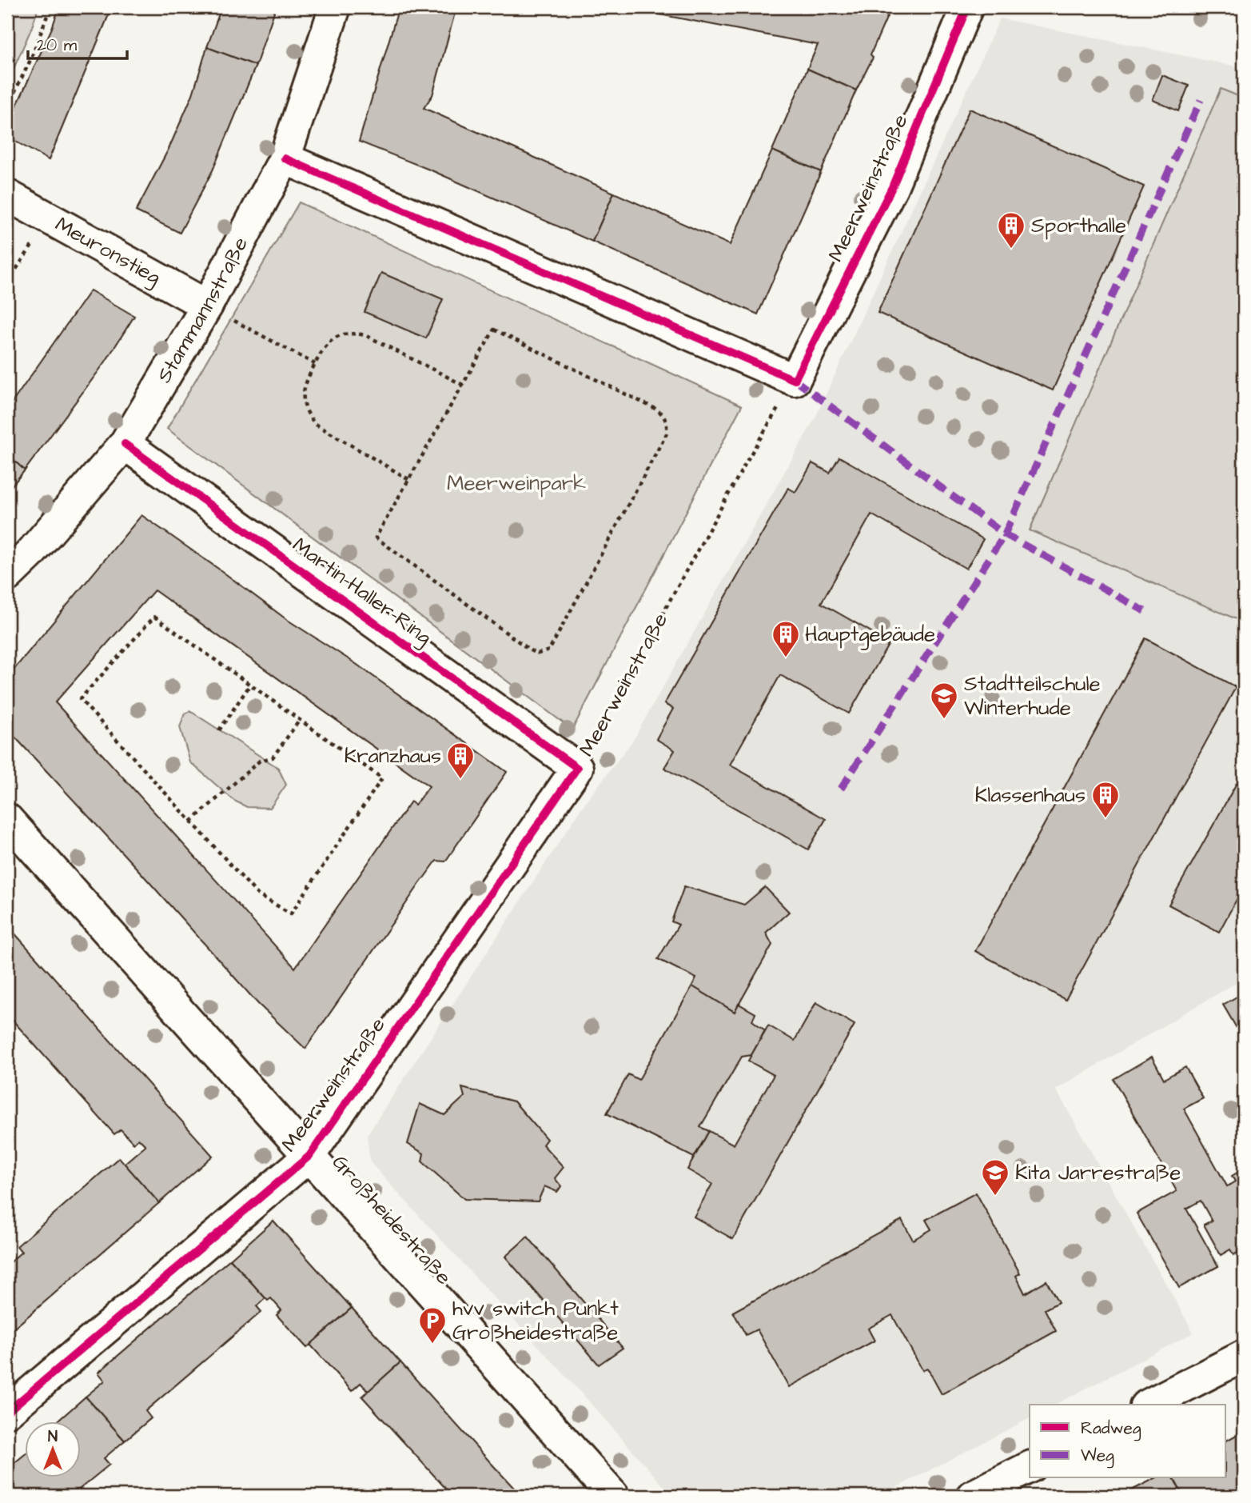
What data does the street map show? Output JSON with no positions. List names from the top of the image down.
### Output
{
  "streets": {
    "street": [
      "Meerweinstraße",
      "Meuronstieg",
      "Stammannstraße",
      "Martin-Haller-Ring",
      "Großheidestraße"
    ]
  },
  "crossings": [
    ["Meerweinstraße", "Martin-Haller-Ring"],
    ["Meerweinstraße", "Großheidestraße"],
    ["Meuronstieg", "Stammannstraße"],
    ["Stammannstraße", "Martin-Haller-Ring"]
  ],
  "parks": ["Meerweinpark"],
  "places": {
    "building": [
      "Sporthalle",
      "Hauptgebäude",
      "Kranzhaus",
      "Klassenhaus"
    ],
    "school or university": ["Stadtteilschule Winterhude", "Kita Jarrestraße"],
    "parking": ["hvv switch Punkt Großheidestraße"]
  },
  "legend": ["Radweg", "Weg"],
  "scale_bar": "20 m",
  "north": "top"
}
